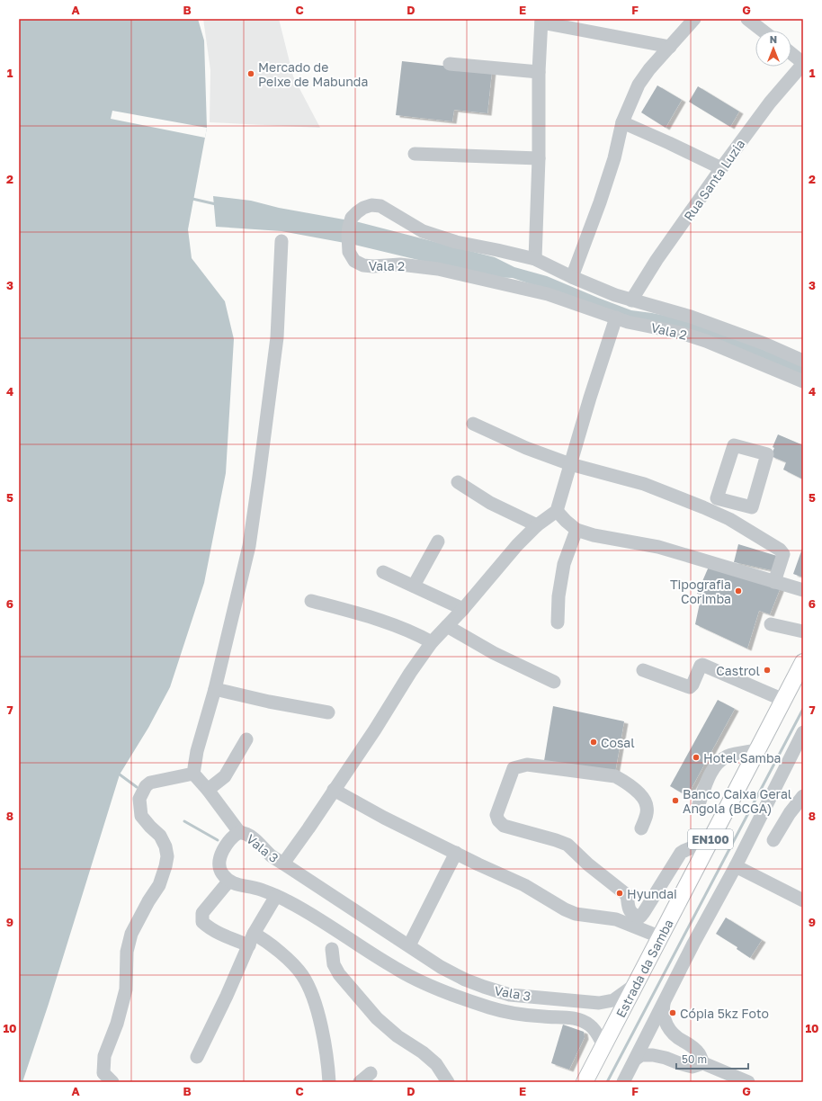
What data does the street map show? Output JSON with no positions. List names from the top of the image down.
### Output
{
  "streets": {
    "main road": ["EN100", "Estrada da Samba"],
    "street": ["Rua Santa Luzia", "Vala 2", "Vala 3"]
  },
  "crossings": [
    ["Rua Santa Luzia", "Vala 2"],
    ["Vala 3", "Estrada da Samba"]
  ],
  "places": [
    "Mercado de Peixe de Mabunda",
    "Tipografia Corimba",
    "Castrol",
    "Cosal",
    "Hotel Samba",
    "Banco Caixa Geral Angola (BCGA)",
    "Hyundai",
    "Cópia 5kz Foto"
  ],
  "scale_bar": "50 m",
  "north": "top",
  "grid": {
    "columns": [
      "A",
      "B",
      "C",
      "D",
      "E",
      "F",
      "G"
    ],
    "rows": [
      "1",
      "2",
      "3",
      "4",
      "5",
      "6",
      "7",
      "8",
      "9",
      "10"
    ]
  }
}
